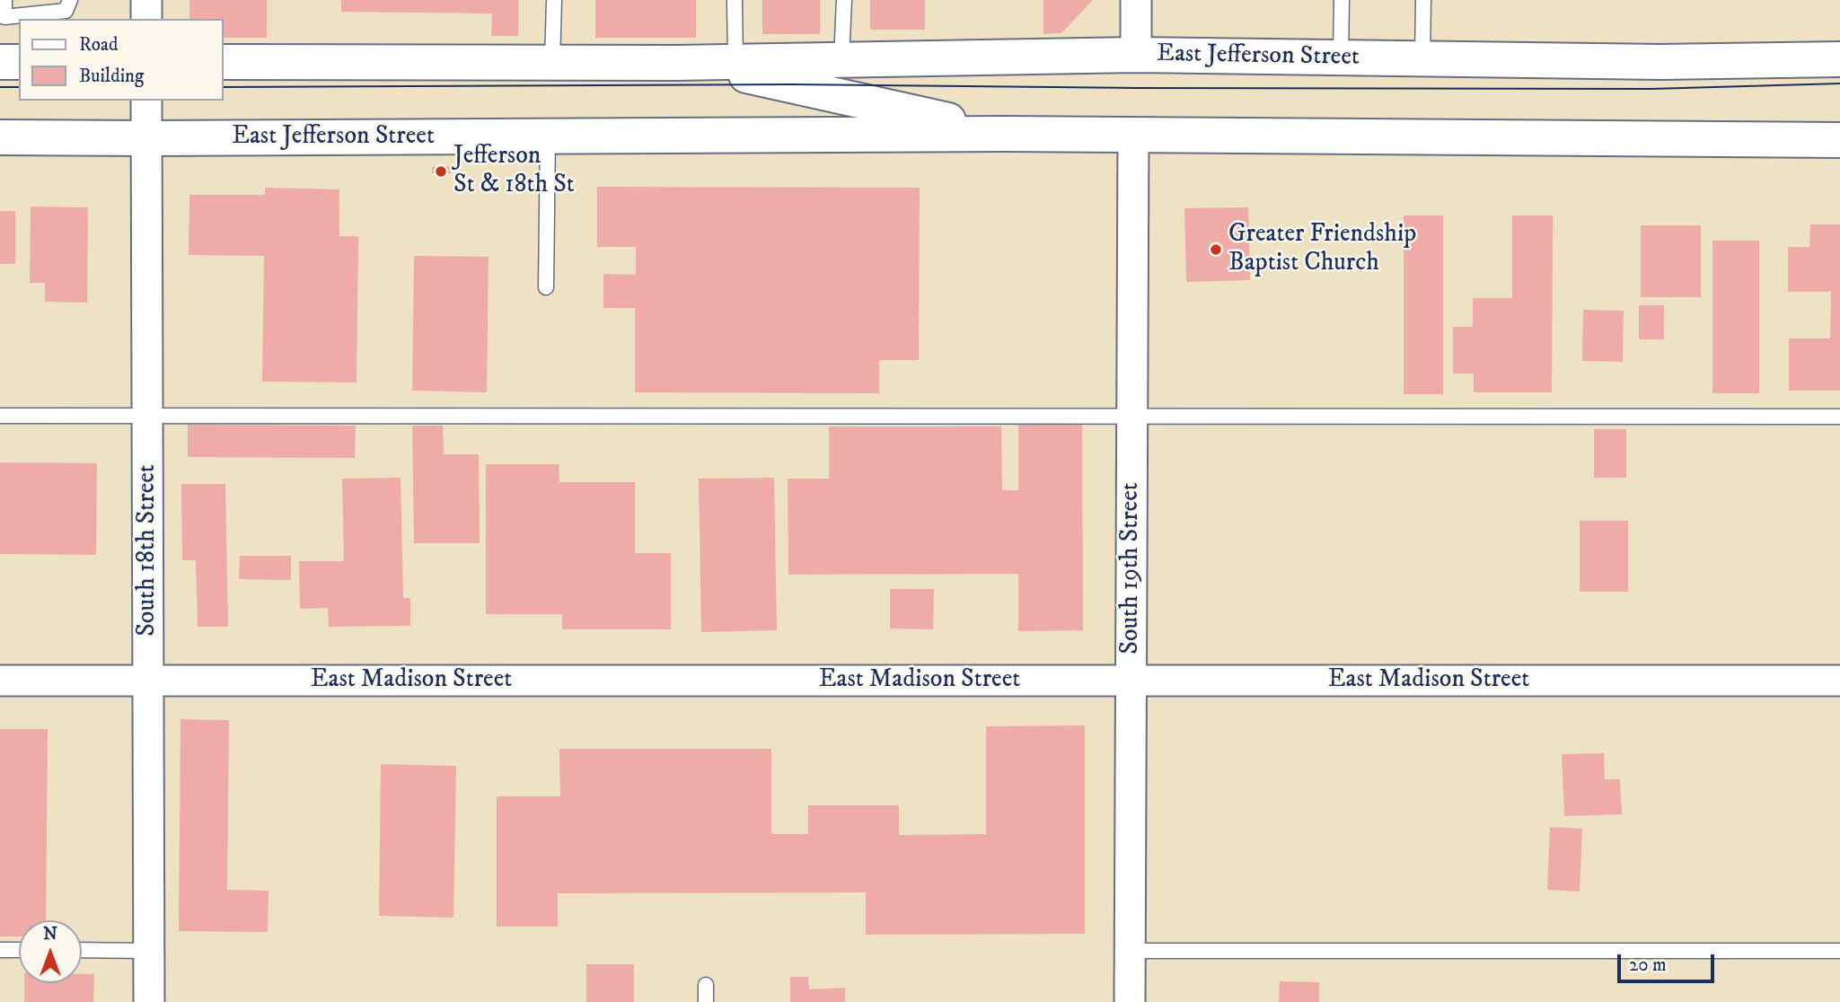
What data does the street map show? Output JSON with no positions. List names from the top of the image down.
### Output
{
  "streets": {
    "main road": ["East Jefferson Street"],
    "street": ["South 18th Street", "South 19th Street", "East Madison Street"]
  },
  "crossings": [
    ["East Jefferson Street", "South 18th Street"],
    ["East Jefferson Street", "South 19th Street"],
    ["South 18th Street", "East Madison Street"],
    ["South 19th Street", "East Madison Street"]
  ],
  "places": ["Jefferson St & 18th St", "Greater Friendship Baptist Church"],
  "legend": ["Road", "Building"],
  "scale_bar": "20 m",
  "north": "top"
}
